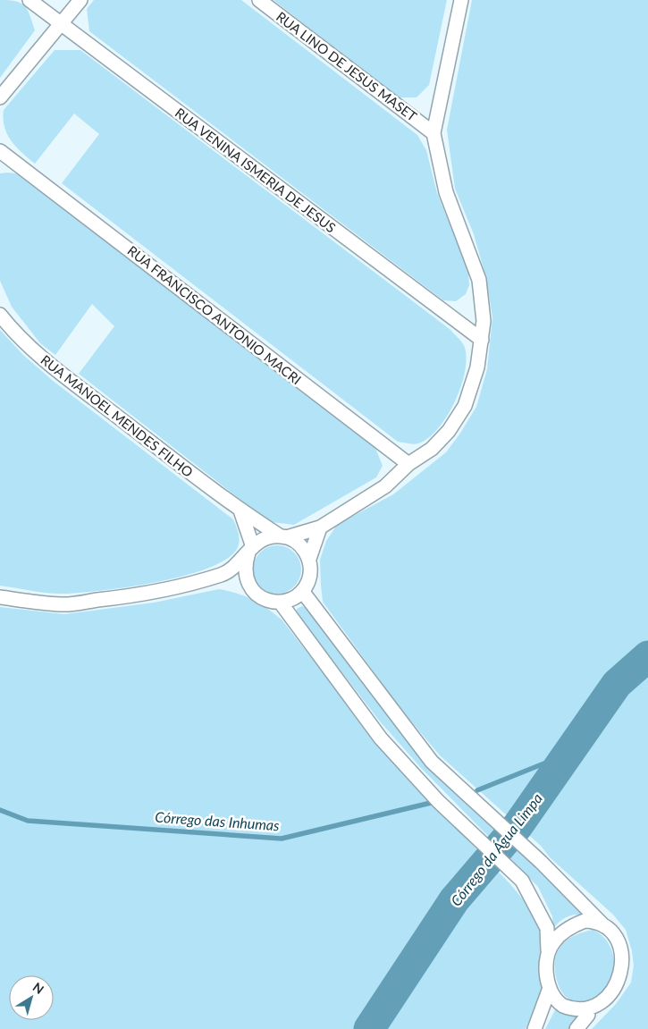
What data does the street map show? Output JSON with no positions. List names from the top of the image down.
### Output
{
  "streets": {
    "street": [
      "RUA LINO DE JESUS MASET",
      "RUA VENINA ISMERIA DE JESUS",
      "RUA FRANCISCO ANTONIO MACRI",
      "RUA MANOEL MENDES FILHO"
    ]
  },
  "water": ["Córrego das Inhumas", "Córrego da Água Limpa"],
  "north": "top right"
}
